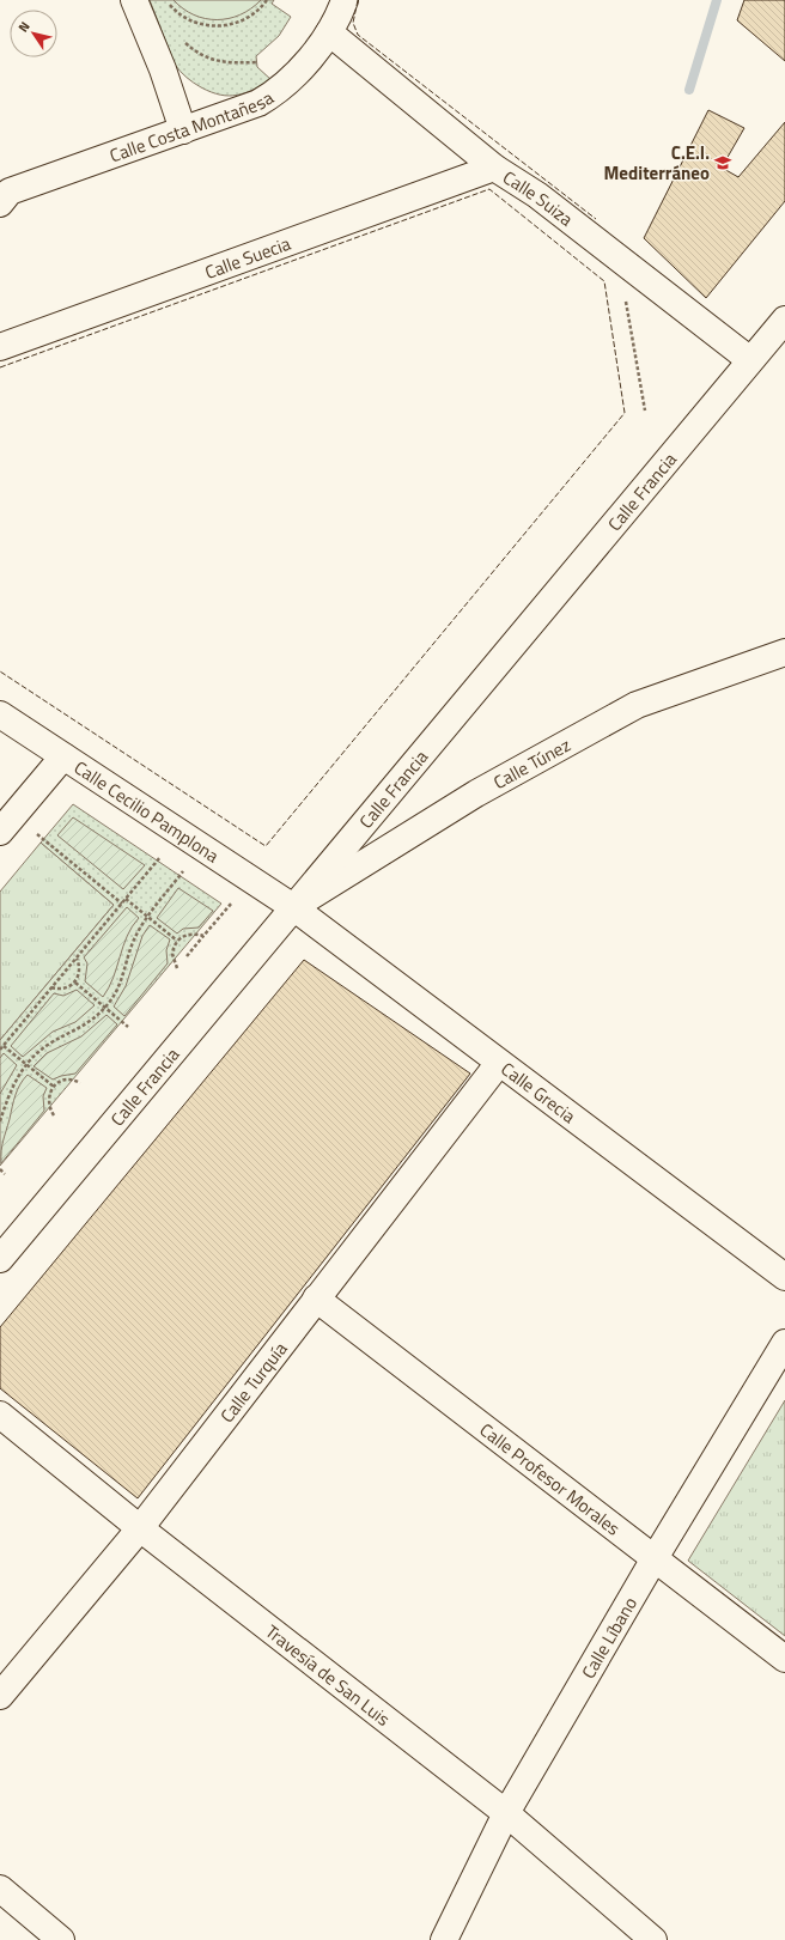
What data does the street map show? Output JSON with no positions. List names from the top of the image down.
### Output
{
  "streets": {
    "street": [
      "Calle Costa Montañesa",
      "Calle Suiza",
      "Calle Suecia",
      "Calle Francia",
      "Calle Túnez",
      "Calle Cecilio Pamplona",
      "Calle Grecia",
      "Calle Turquía",
      "Calle Profesor Morales",
      "Calle Líbano",
      "Travesía de San Luis"
    ]
  },
  "crossings": [
    ["Calle Costa Montañesa", "Calle Suiza"],
    ["Calle Suiza", "Calle Suecia"],
    ["Calle Suiza", "Calle Francia"],
    ["Calle Francia", "Calle Túnez"],
    ["Calle Francia", "Calle Cecilio Pamplona"],
    ["Calle Francia", "Calle Grecia"],
    ["Calle Túnez", "Calle Cecilio Pamplona"],
    ["Calle Túnez", "Calle Grecia"],
    ["Calle Cecilio Pamplona", "Calle Grecia"],
    ["Calle Grecia", "Calle Turquía"],
    ["Calle Turquía", "Calle Profesor Morales"],
    ["Calle Turquía", "Travesía de San Luis"],
    ["Calle Profesor Morales", "Calle Líbano"],
    ["Calle Líbano", "Travesía de San Luis"]
  ],
  "places": {
    "school or university": ["C.E.I. Mediterráneo"]
  },
  "north": "top left"
}
